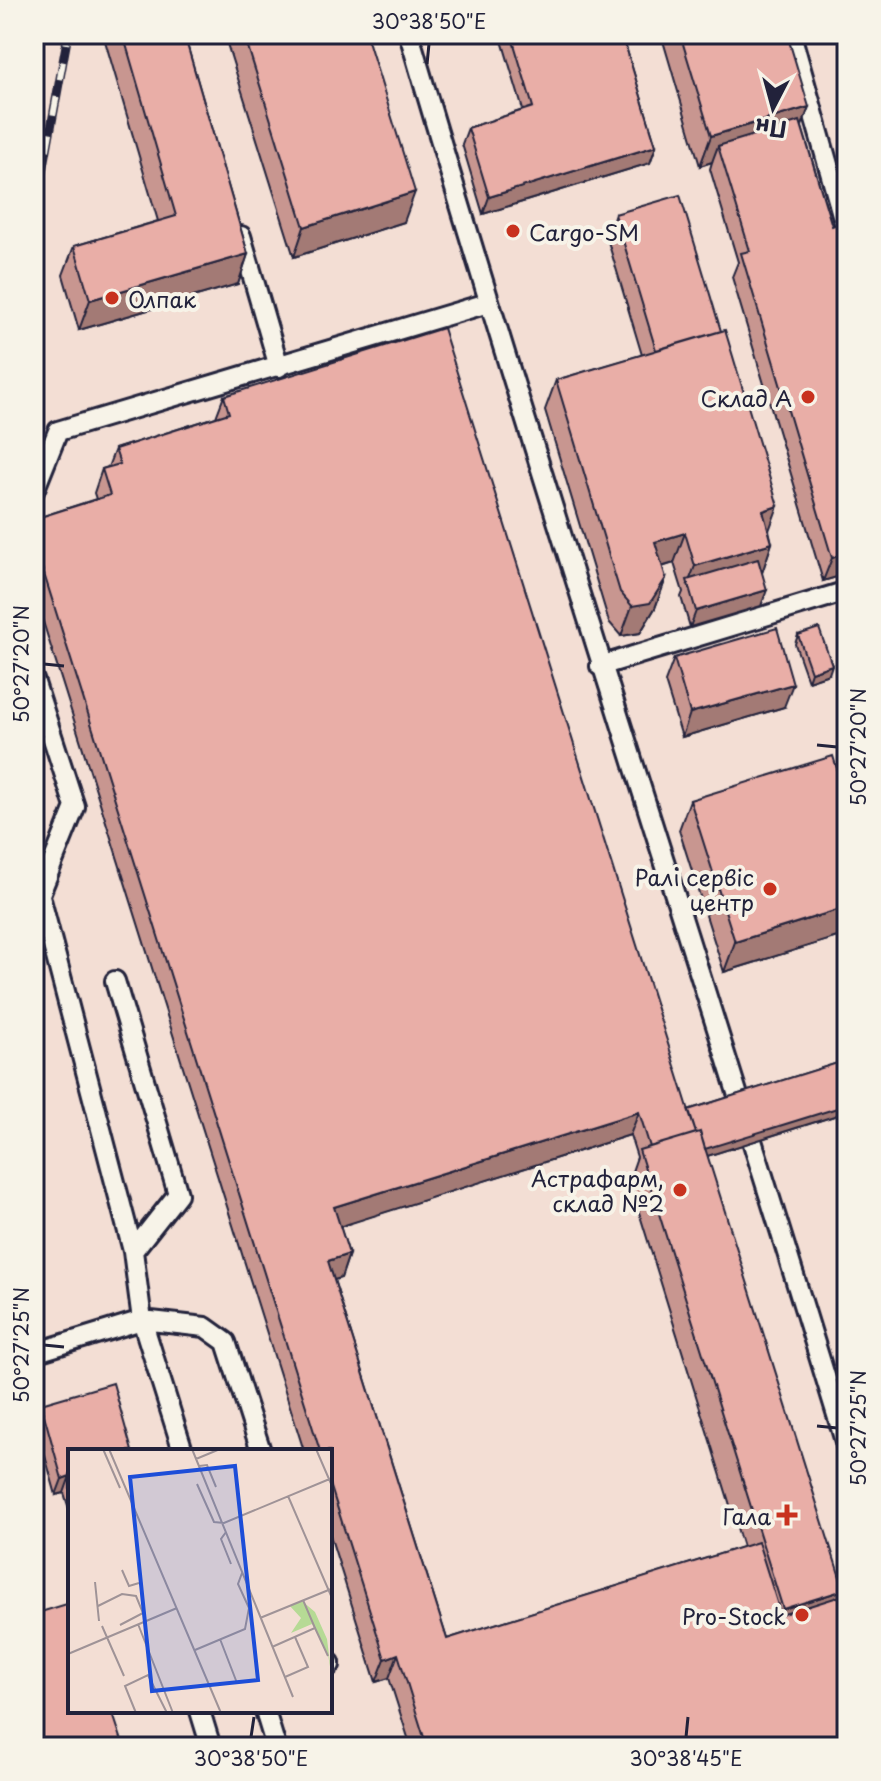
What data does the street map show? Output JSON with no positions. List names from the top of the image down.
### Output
{
  "places": {
    "other": [
      "Cargo-SM",
      "Олпак",
      "Склад A",
      "Ралі сервіс центр",
      "Астрафарм, склад №2",
      "Pro-Stock"
    ],
    "health": ["Гала"]
  },
  "north": "bottom",
  "coordinates": [
    "30°38'50\"E",
    "50°27'20\"N",
    "50°27'25\"N",
    "30°38'45\"E"
  ]
}
